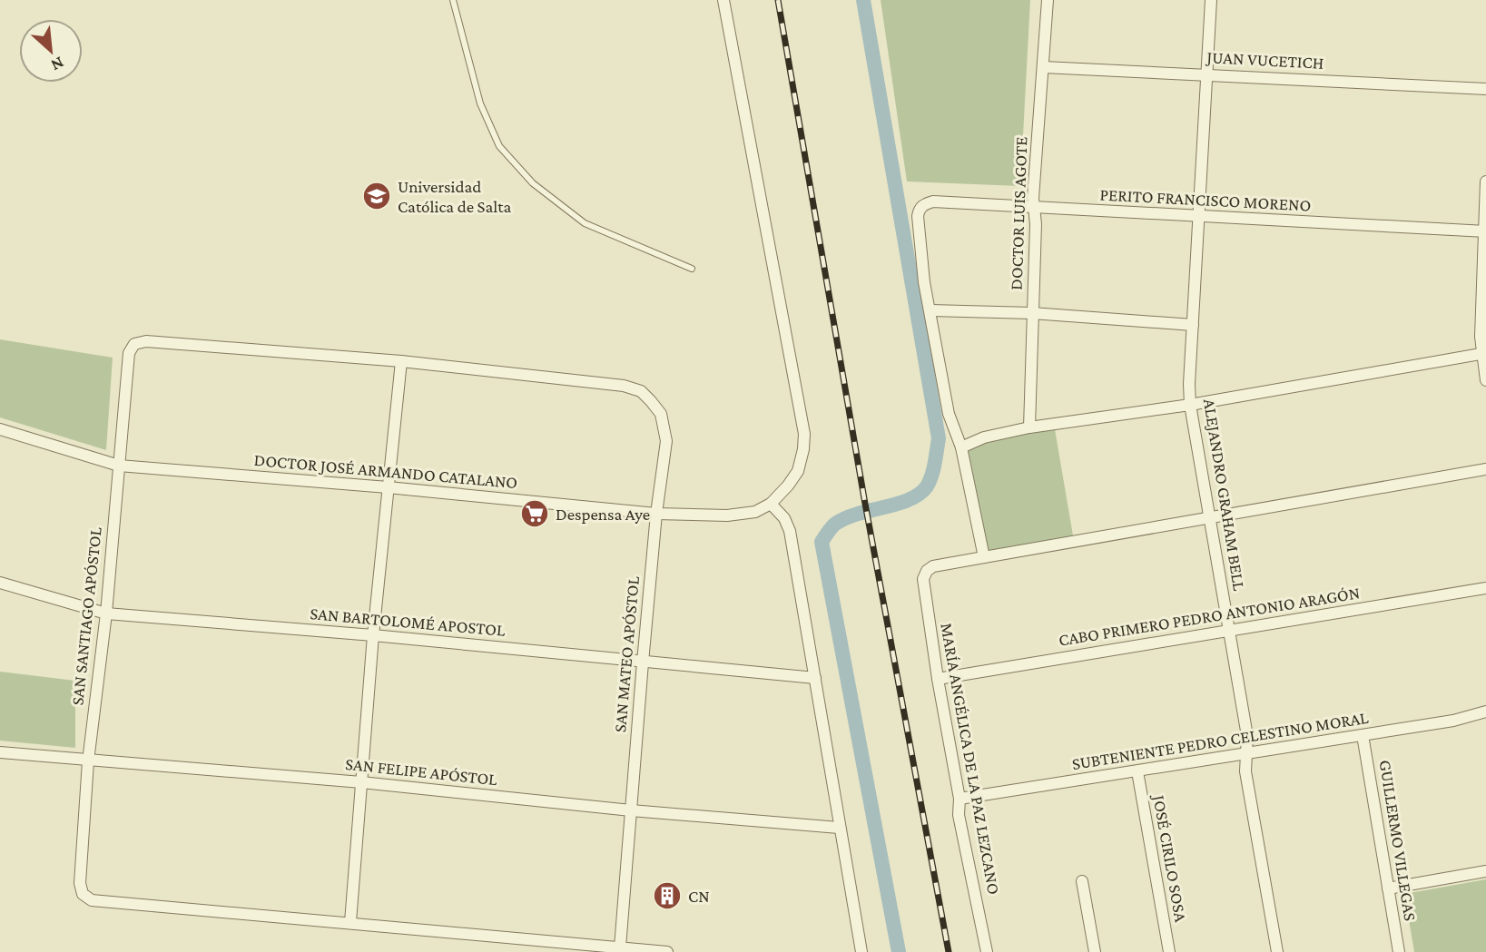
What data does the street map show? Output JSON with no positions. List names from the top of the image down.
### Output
{
  "streets": {
    "street": [
      "JUAN VUCETICH",
      "PERITO FRANCISCO MORENO",
      "DOCTOR LUIS AGOTE",
      "DOCTOR JOSÉ ARMANDO CATALANO",
      "ALEJANDRO GRAHAM BELL",
      "SAN SANTIAGO APÓSTOL",
      "CABO PRIMERO PEDRO ANTONIO ARAGÓN",
      "SAN BARTOLOMÉ APOSTOL",
      "SAN MATEO APÓSTOL",
      "SUBTENIENTE PEDRO CELESTINO MORAL",
      "MARÍA ANGÉLICA DE LA PAZ LEZCANO",
      "SAN FELIPE APÓSTOL",
      "GUILLERMO VILLEGAS",
      "JOSÉ CIRILO SOSA"
    ]
  },
  "crossings": [
    ["JUAN VUCETICH", "DOCTOR LUIS AGOTE"],
    ["JUAN VUCETICH", "ALEJANDRO GRAHAM BELL"],
    ["PERITO FRANCISCO MORENO", "DOCTOR LUIS AGOTE"],
    ["PERITO FRANCISCO MORENO", "ALEJANDRO GRAHAM BELL"],
    ["DOCTOR JOSÉ ARMANDO CATALANO", "SAN SANTIAGO APÓSTOL"],
    ["DOCTOR JOSÉ ARMANDO CATALANO", "SAN MATEO APÓSTOL"],
    ["ALEJANDRO GRAHAM BELL", "CABO PRIMERO PEDRO ANTONIO ARAGÓN"],
    ["ALEJANDRO GRAHAM BELL", "SUBTENIENTE PEDRO CELESTINO MORAL"],
    ["SAN SANTIAGO APÓSTOL", "SAN BARTOLOMÉ APOSTOL"],
    ["SAN SANTIAGO APÓSTOL", "SAN MATEO APÓSTOL"],
    ["SAN SANTIAGO APÓSTOL", "SAN FELIPE APÓSTOL"],
    ["CABO PRIMERO PEDRO ANTONIO ARAGÓN", "MARÍA ANGÉLICA DE LA PAZ LEZCANO"],
    ["SAN BARTOLOMÉ APOSTOL", "SAN MATEO APÓSTOL"],
    ["SAN MATEO APÓSTOL", "SAN FELIPE APÓSTOL"],
    ["SUBTENIENTE PEDRO CELESTINO MORAL", "MARÍA ANGÉLICA DE LA PAZ LEZCANO"],
    ["SUBTENIENTE PEDRO CELESTINO MORAL", "GUILLERMO VILLEGAS"],
    ["SUBTENIENTE PEDRO CELESTINO MORAL", "JOSÉ CIRILO SOSA"]
  ],
  "places": {
    "school or university": ["Universidad Católica de Salta"],
    "supermarket": ["Despensa Aye"],
    "building": ["CN"]
  },
  "north": "bottom right"
}
